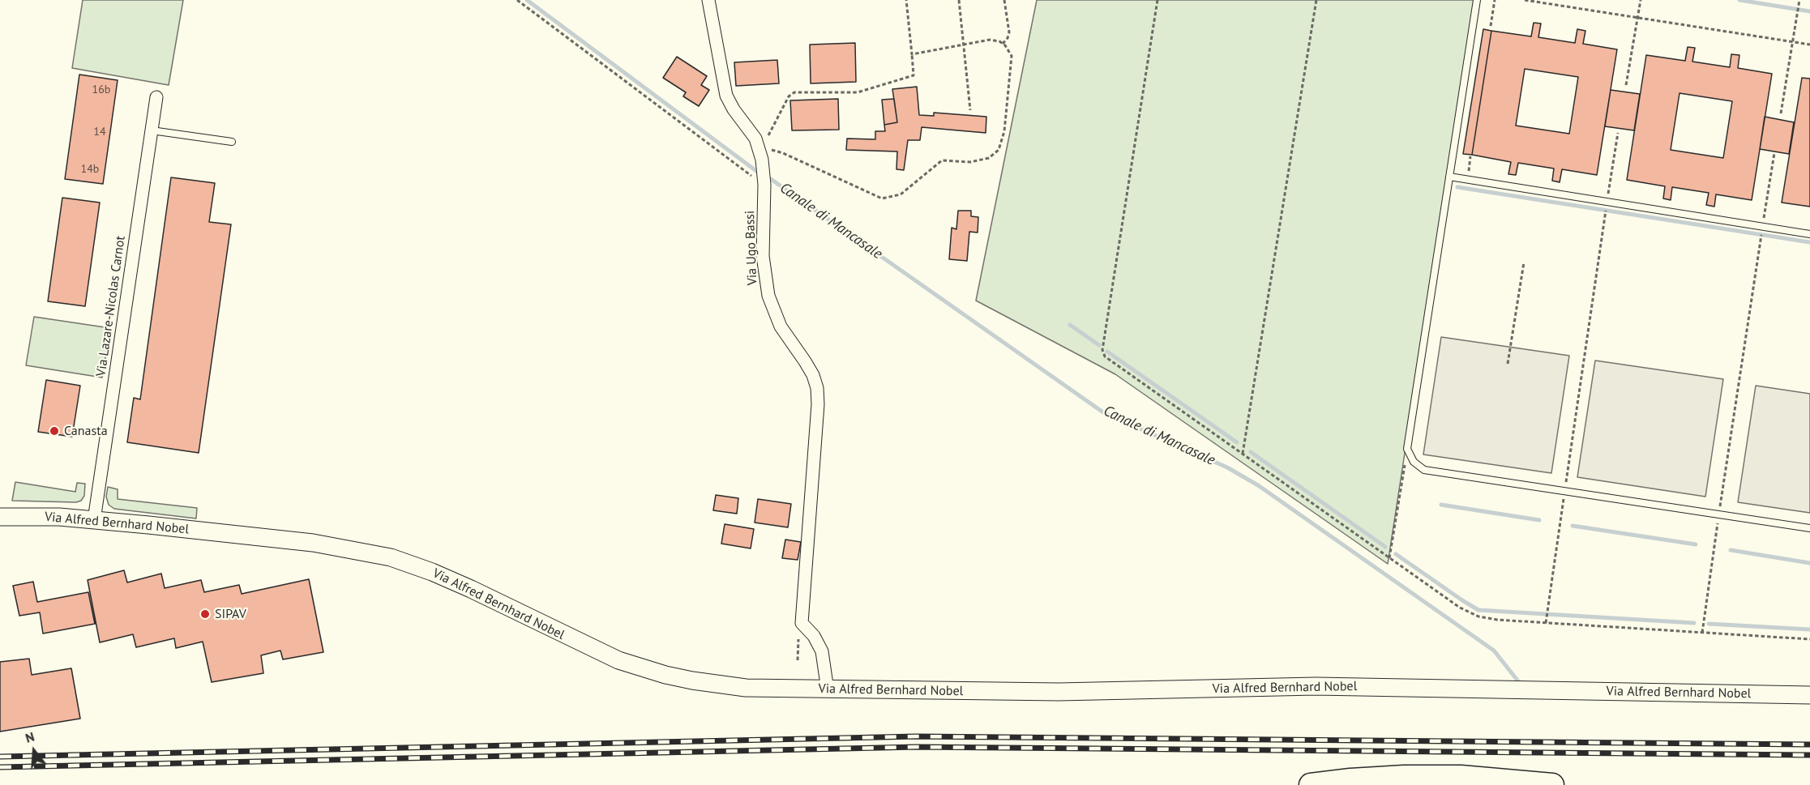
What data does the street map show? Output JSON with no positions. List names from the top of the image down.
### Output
{
  "streets": {
    "street": ["Via Ugo Bassi", "Via Lazare-Nicolas Carnot", "Via Alfred Bernhard Nobel"]
  },
  "crossings": [
    ["Via Lazare-Nicolas Carnot", "Via Alfred Bernhard Nobel"]
  ],
  "water": ["Canale di Mancasale"],
  "places": ["Canasta", "SIPAV"],
  "house_numbers": ["16b", "14", "14b"],
  "north": "top"
}
